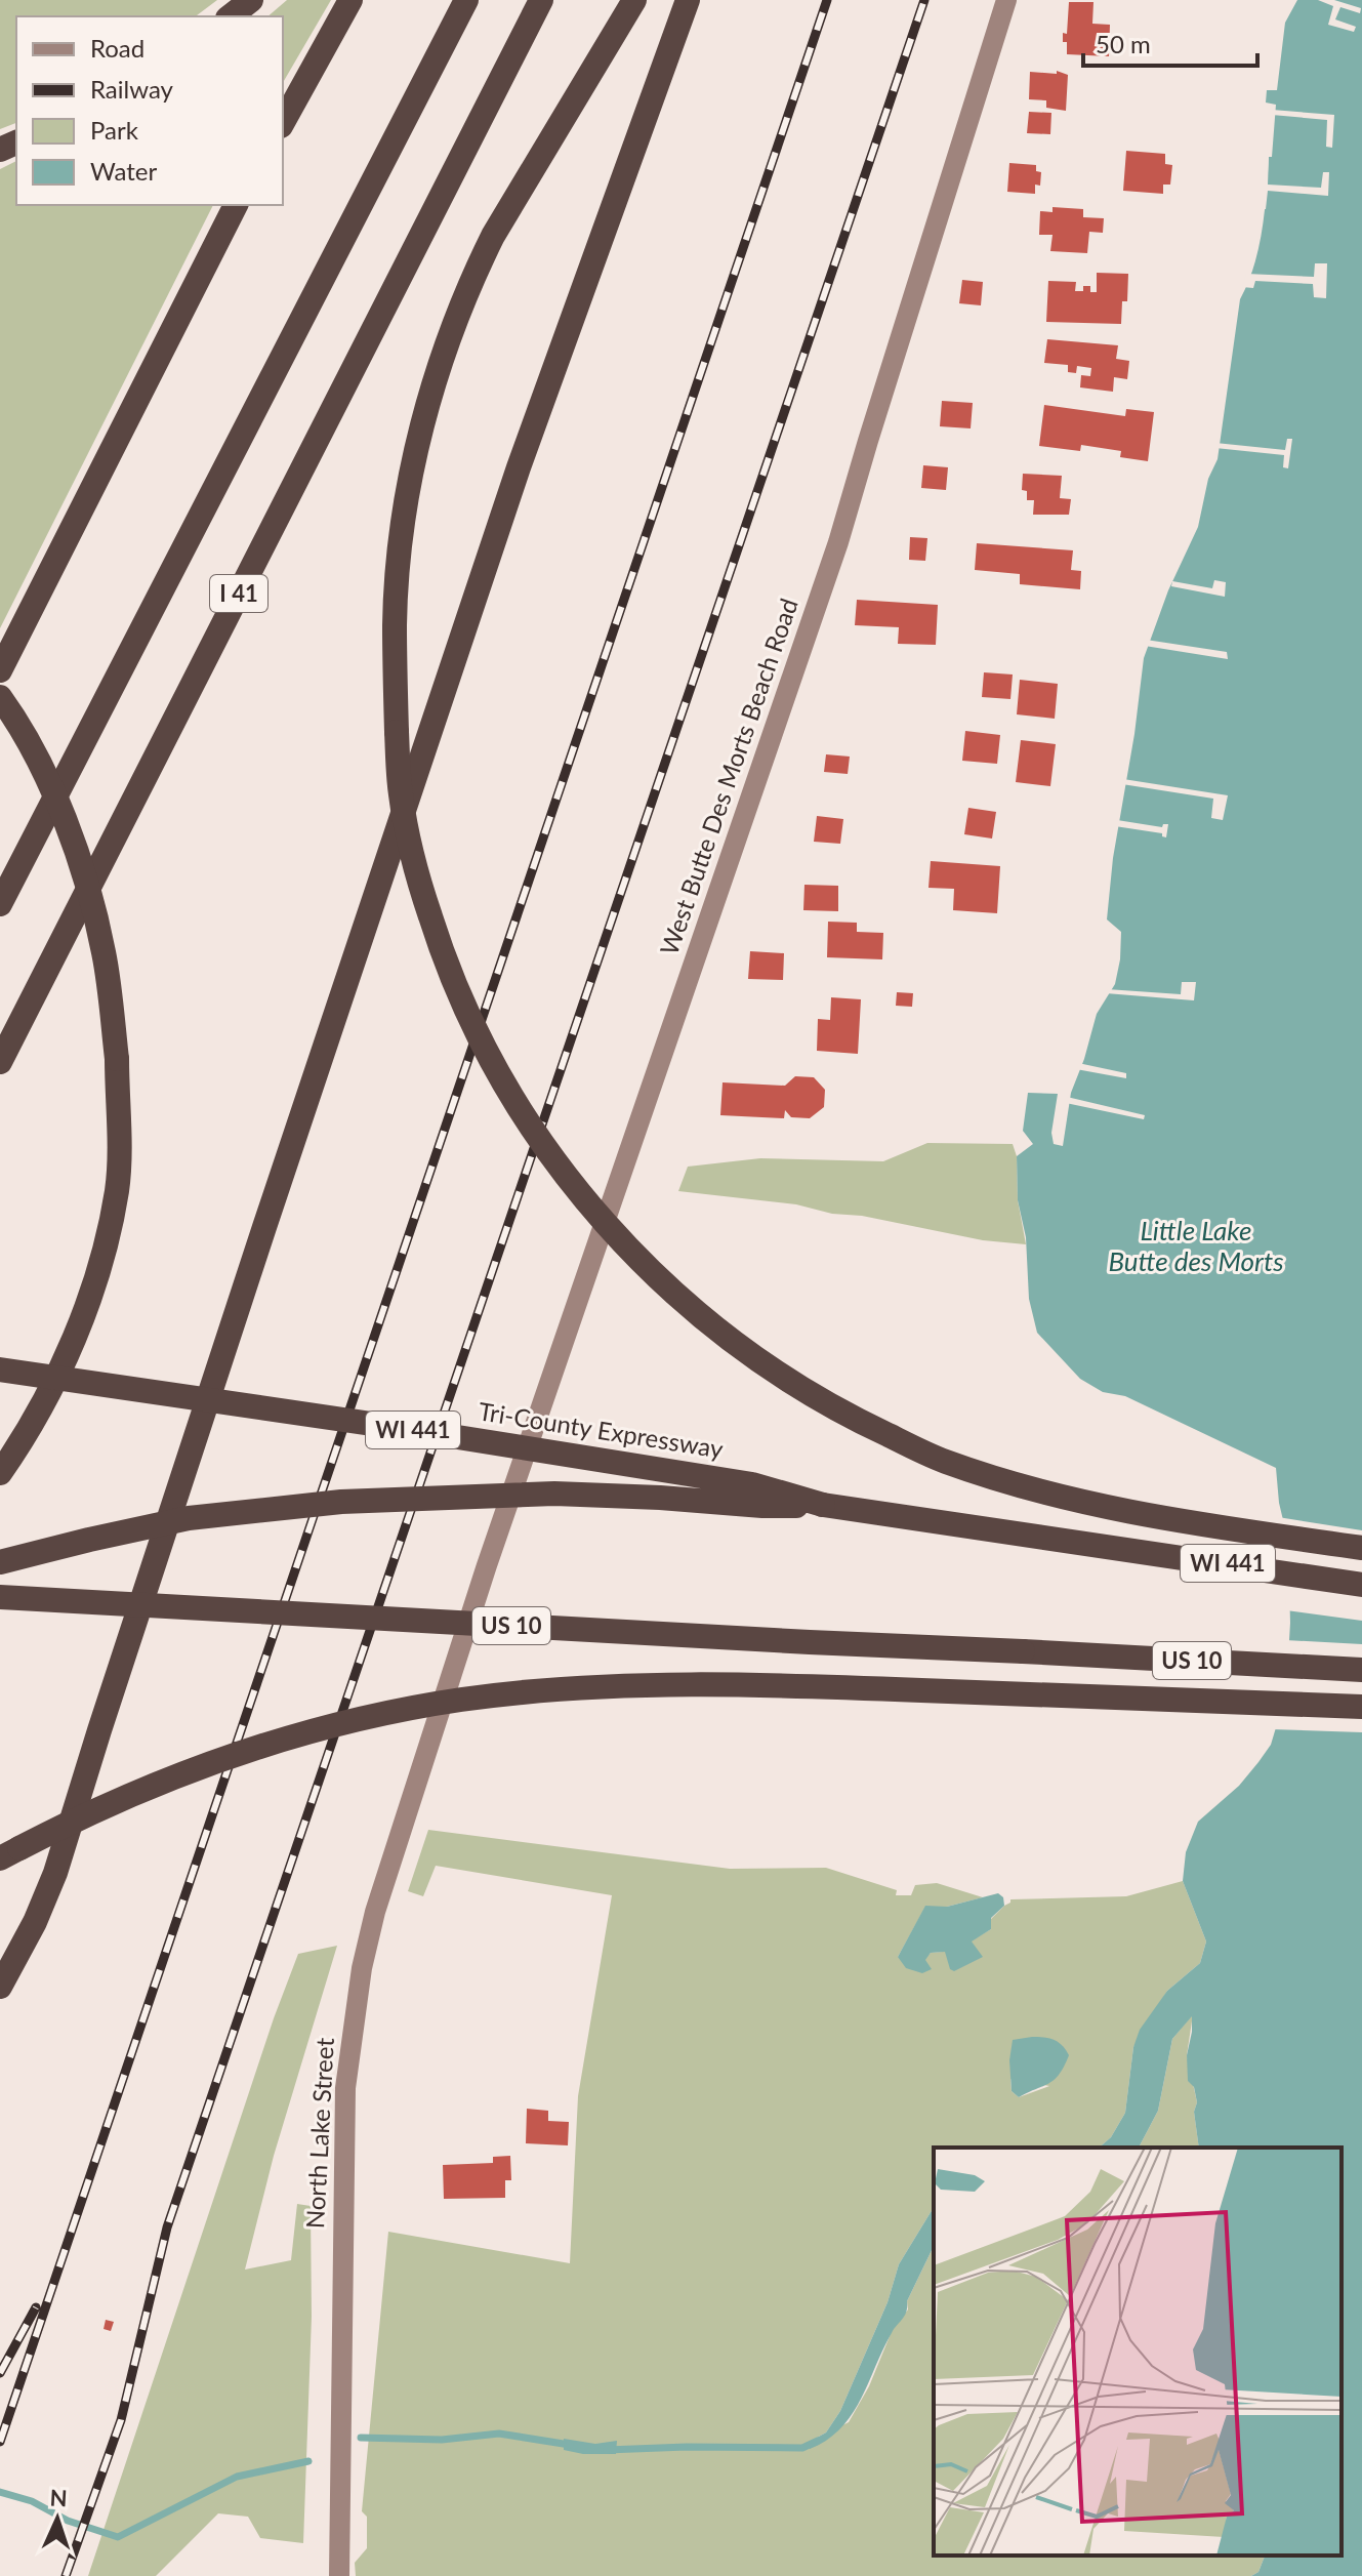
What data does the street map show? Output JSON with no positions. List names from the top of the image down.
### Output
{
  "streets": {
    "highway": [
      "I 41",
      "WI 441",
      "Tri-County Expressway",
      "US 10"
    ],
    "street": ["West Butte Des Morts Beach Road", "North Lake Street"]
  },
  "crossings": [
    ["West Butte Des Morts Beach Road", "North Lake Street"]
  ],
  "water": ["Little Lake Butte des Morts"],
  "legend": [
    "Road",
    "Railway",
    "Park",
    "Water"
  ],
  "scale_bar": "50 m",
  "north": "top"
}
